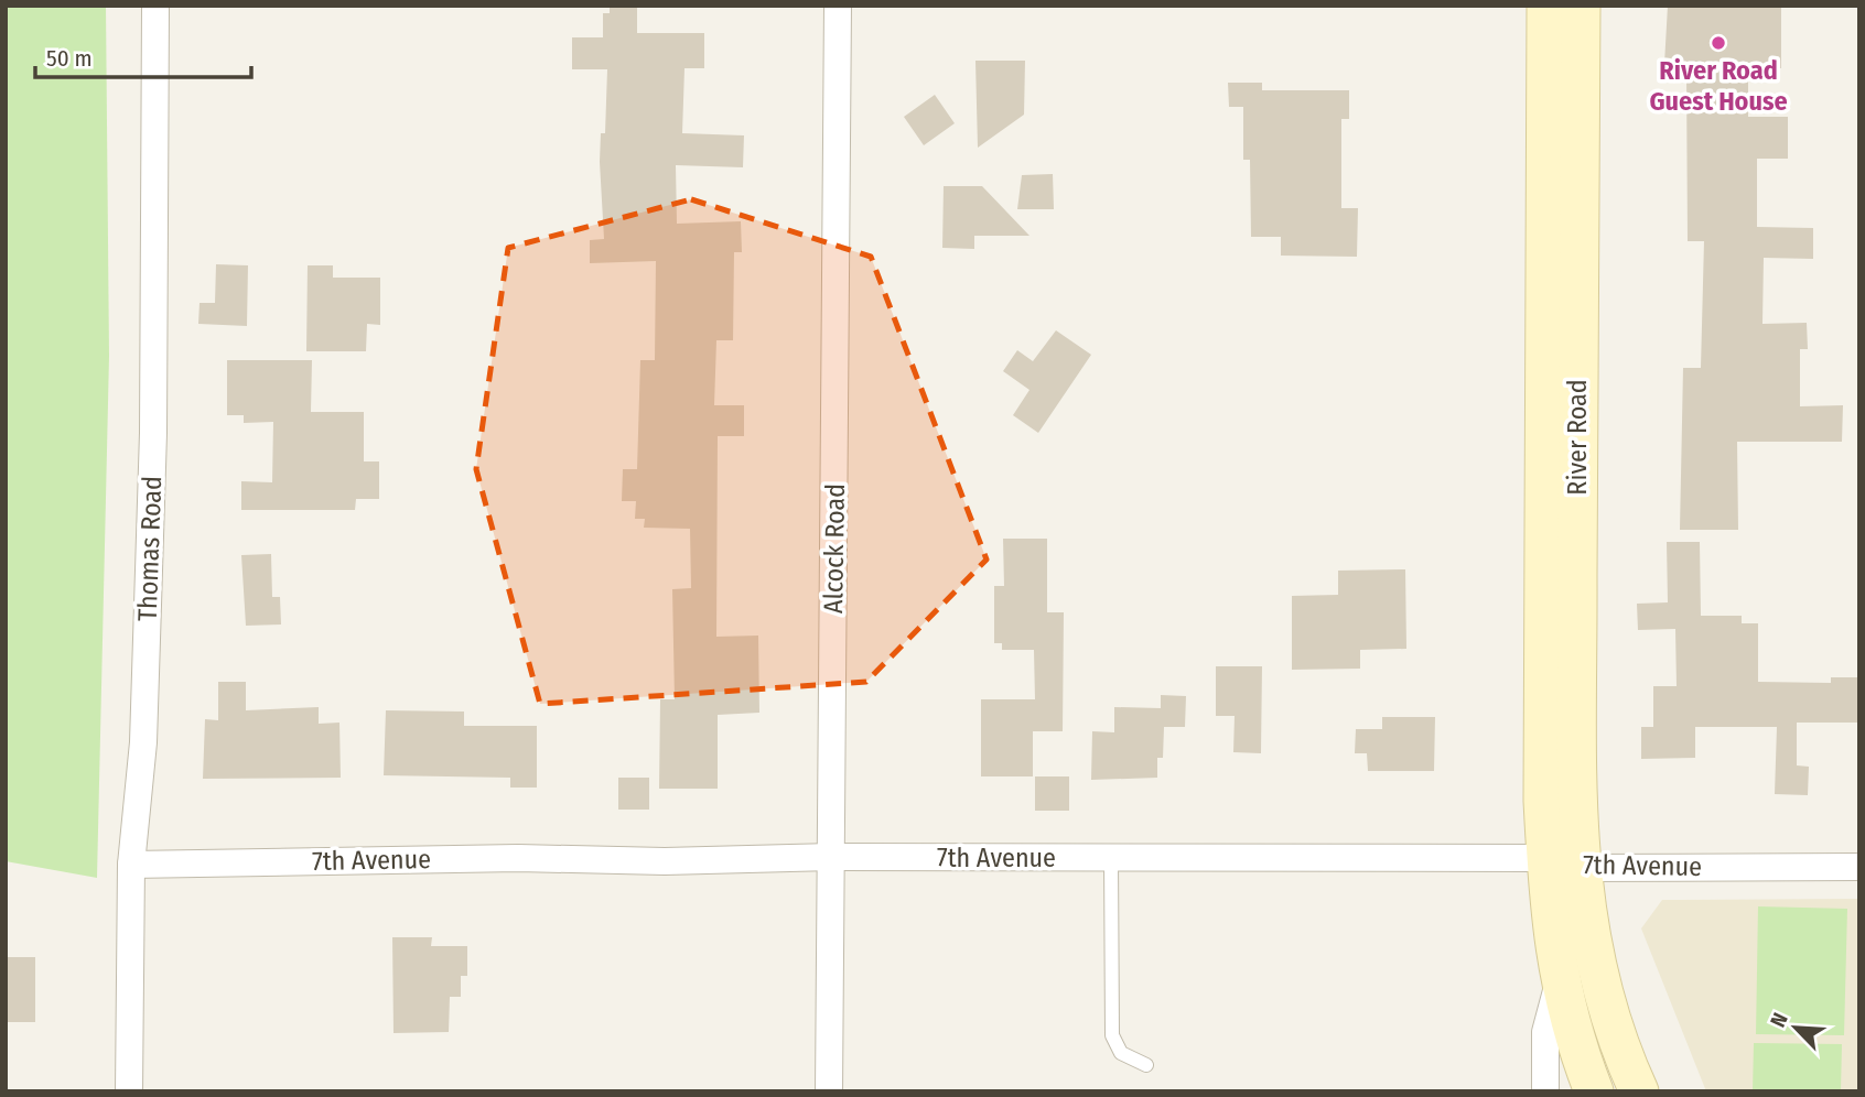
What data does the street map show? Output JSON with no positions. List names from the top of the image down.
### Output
{
  "streets": {
    "main road": ["River Road"],
    "street": ["Thomas Road", "Alcock Road", "7th Avenue"]
  },
  "crossings": [
    ["River Road", "7th Avenue"],
    ["Thomas Road", "7th Avenue"],
    ["Alcock Road", "7th Avenue"]
  ],
  "places": ["River Road Guest House"],
  "scale_bar": "50 m",
  "north": "top left"
}
